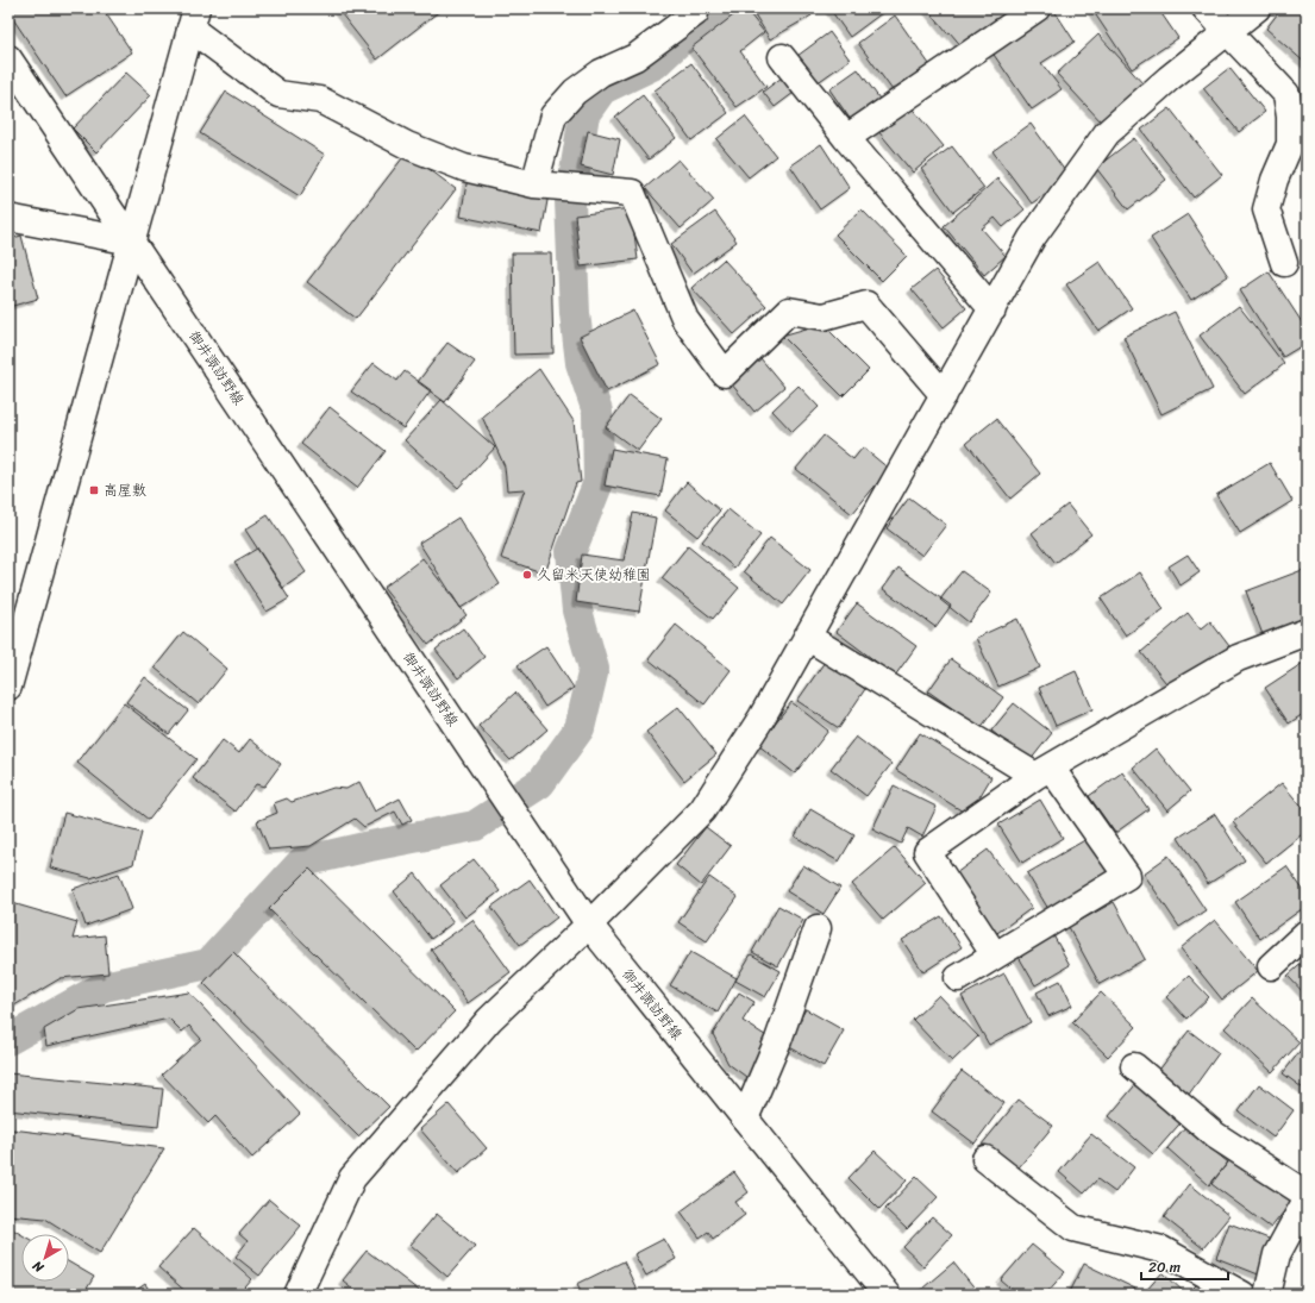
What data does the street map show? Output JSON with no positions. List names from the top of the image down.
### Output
{
  "streets": {
    "street": ["御井諏訪野線"]
  },
  "places": {
    "transit": ["高屋敷"],
    "other": ["久留米天使幼稚園"]
  },
  "scale_bar": "20 m",
  "north": "bottom left"
}
